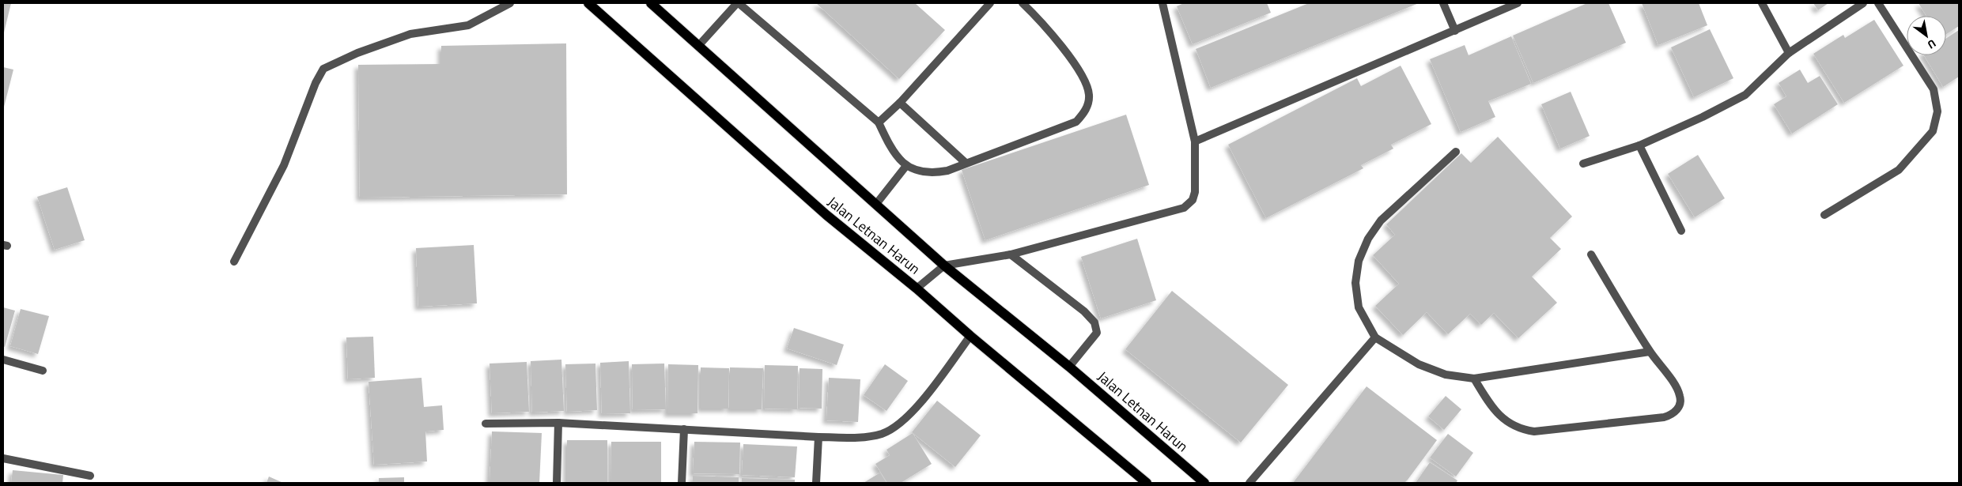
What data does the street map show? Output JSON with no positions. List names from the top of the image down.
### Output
{
  "streets": {
    "main road": ["Jalan Letnan Harun"]
  },
  "north": "bottom right"
}
